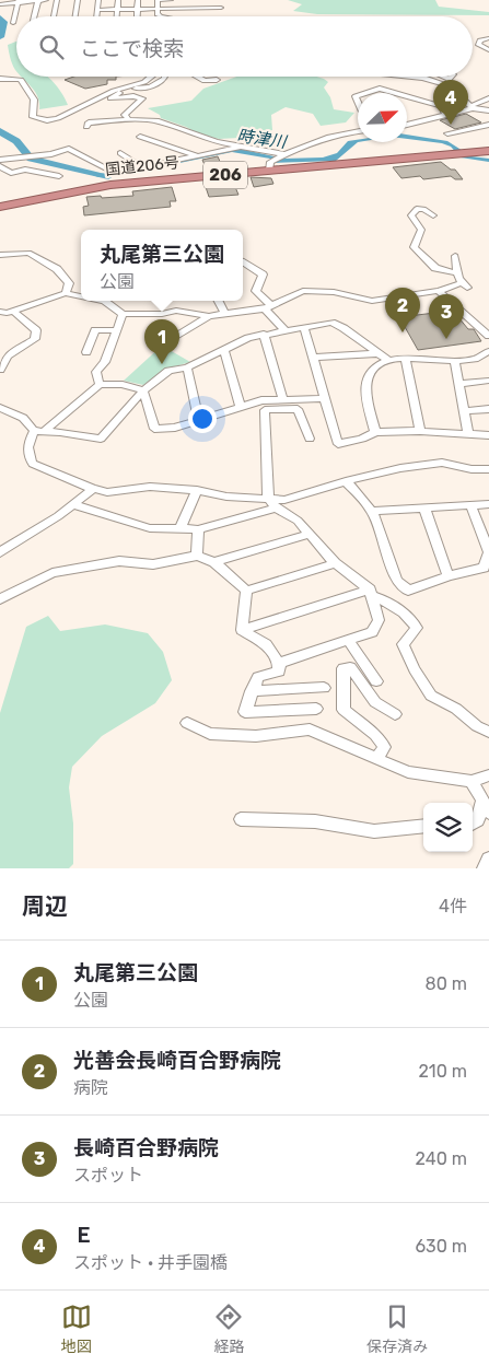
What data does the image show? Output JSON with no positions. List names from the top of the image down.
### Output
{
  "streets": {
    "highway": ["国道206号", "206"]
  },
  "water": ["時津川"],
  "north": "top right",
  "page": {
    "search": "ここで検索",
    "pins": [
      "4",
      "2",
      "3",
      "1"
    ],
    "popup": ["丸尾第三公園", "公園"],
    "heading": ["周辺", "4件"],
    "list": [
      {
        "mark": "1",
        "name": "丸尾第三公園",
        "note": "公園",
        "value": "80 m"
      },
      {
        "mark": "2",
        "name": "光善会長崎百合野病院",
        "note": "病院",
        "value": "210 m"
      },
      {
        "mark": "3",
        "name": "長崎百合野病院",
        "note": "スポット",
        "value": "240 m"
      },
      {
        "mark": "4",
        "name": "Ｅ",
        "note": "スポット · 井手園橋",
        "value": "630 m"
      }
    ],
    "nav": ["地図", "経路", "保存済み"]
  }
}
